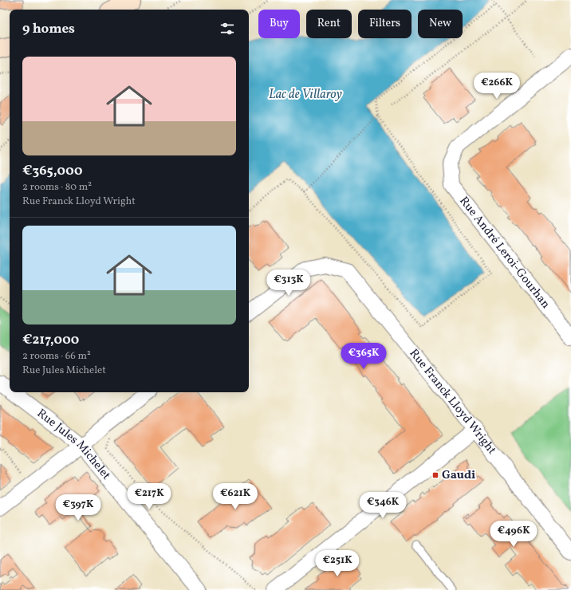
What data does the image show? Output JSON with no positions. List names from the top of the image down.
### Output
{
  "streets": {
    "street": ["Rue André Leroi-Gourhan", "Rue Franck Lloyd Wright", "Rue Jules Michelet"]
  },
  "water": ["Lac de Villaroy"],
  "places": {
    "transit": ["Gaudi"]
  },
  "page": {
    "chip": [
      "Buy",
      "Rent",
      "Filters",
      "New"
    ],
    "heading": "9 homes",
    "list": [
      {
        "name": "€365,000",
        "note": "2 rooms · 80 m² · Rue Franck Lloyd Wright"
      },
      {
        "name": "€217,000",
        "note": "2 rooms · 66 m² · Rue Jules Michelet"
      }
    ],
    "price": [
      "€266K",
      "€313K",
      "€365K",
      "€217K",
      "€621K",
      "€346K",
      "€397K",
      "€496K",
      "€251K"
    ]
  }
}
